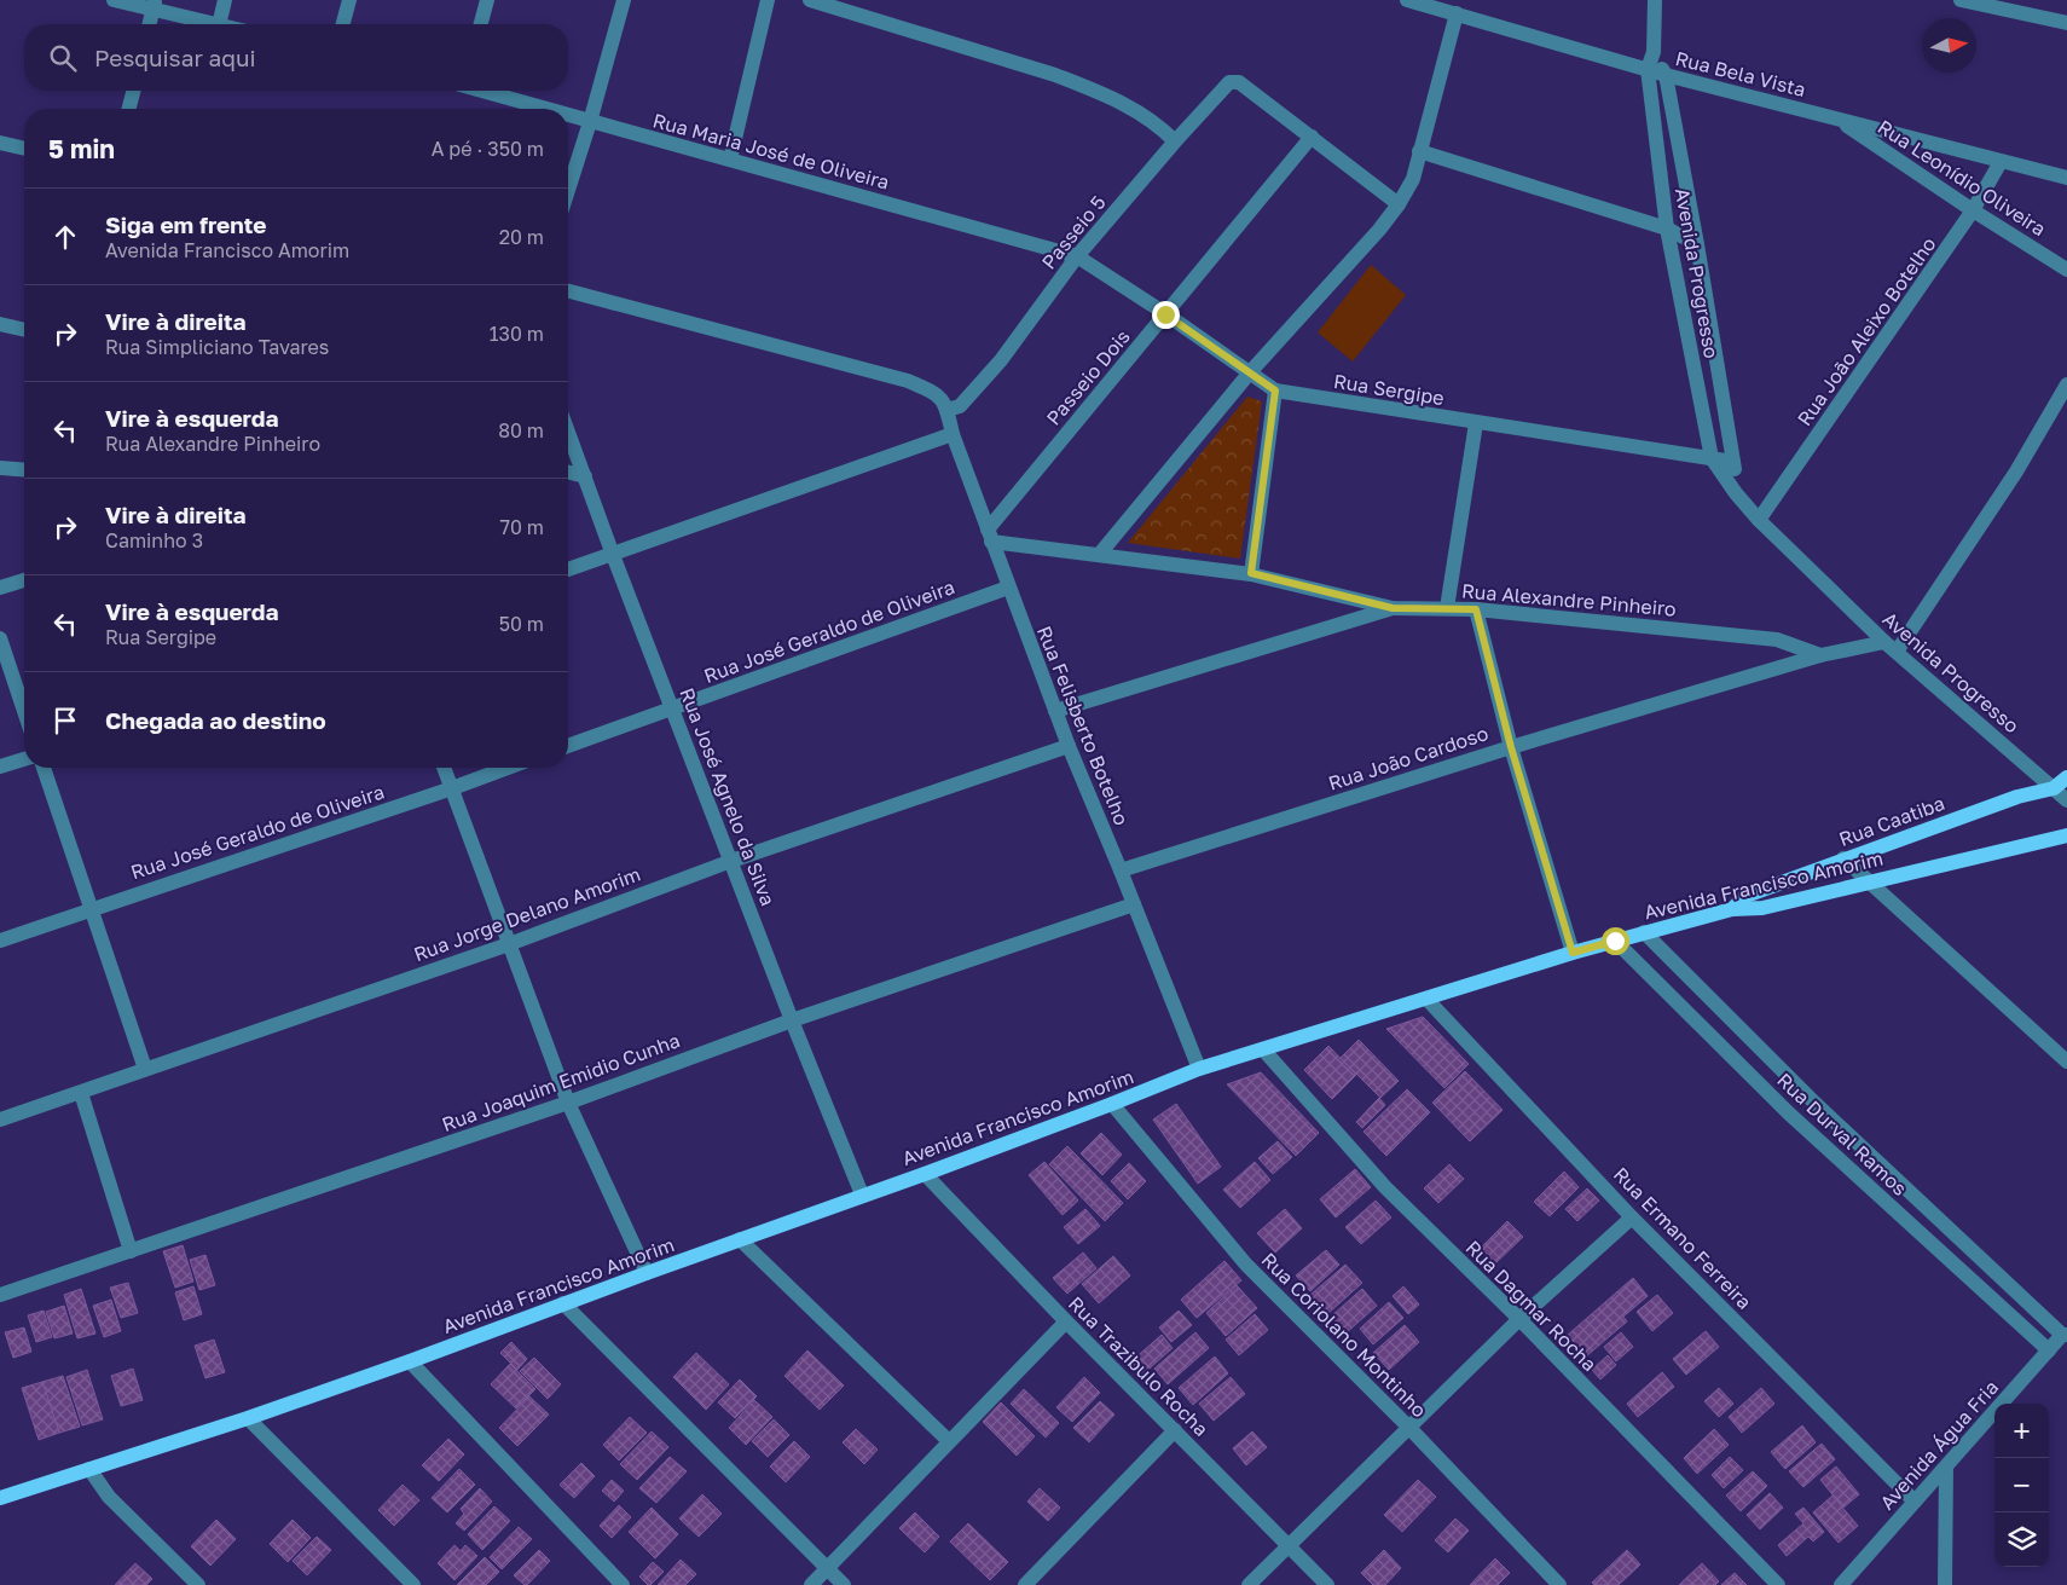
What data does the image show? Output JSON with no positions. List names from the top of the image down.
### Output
{
  "streets": {
    "main road": ["Rua Caatiba", "Avenida Francisco Amorim"],
    "street": [
      "Rua Bela Vista",
      "Rua Maria José de Oliveira",
      "Rua Leonídio Oliveira",
      "Passeio 5",
      "Avenida Progresso",
      "Rua João Aleixo Botelho",
      "Passeio Dois",
      "Rua Sergipe",
      "Rua Alexandre Pinheiro",
      "Rua José Geraldo de Oliveira",
      "Rua Felisberto Botelho",
      "Rua João Cardoso",
      "Rua José Agnelo da Silva",
      "Rua Jorge Delano Amorim",
      "Rua Joaquim Emidio Cunha",
      "Rua Durval Ramos",
      "Rua Ermano Ferreira",
      "Rua Dagmar Rocha",
      "Rua Coriolano Montinho",
      "Rua Trazibulo Rocha",
      "Avenida Água Fria"
    ]
  },
  "crossings": [
    ["Rua Bela Vista", "Rua Leonídio Oliveira"],
    ["Rua Bela Vista", "Avenida Progresso"],
    ["Rua Bela Vista", "Rua João Aleixo Botelho"],
    ["Rua Maria José de Oliveira", "Passeio 5"],
    ["Rua Maria José de Oliveira", "Rua Sergipe"],
    ["Rua Leonídio Oliveira", "Rua João Aleixo Botelho"],
    ["Passeio 5", "Passeio Dois"],
    ["Passeio 5", "Rua Sergipe"],
    ["Passeio 5", "Rua Felisberto Botelho"],
    ["Avenida Progresso", "Rua João Aleixo Botelho"],
    ["Avenida Progresso", "Rua Sergipe"],
    ["Avenida Progresso", "Rua João Cardoso"],
    ["Avenida Progresso", "Rua Caatiba"],
    ["Passeio Dois", "Rua Sergipe"],
    ["Passeio Dois", "Rua Alexandre Pinheiro"],
    ["Passeio Dois", "Rua Felisberto Botelho"],
    ["Rua Alexandre Pinheiro", "Rua Felisberto Botelho"],
    ["Rua Alexandre Pinheiro", "Rua João Cardoso"],
    ["Rua José Geraldo de Oliveira", "Rua Felisberto Botelho"],
    ["Rua José Geraldo de Oliveira", "Rua José Agnelo da Silva"],
    ["Rua Felisberto Botelho", "Rua João Cardoso"],
    ["Rua Felisberto Botelho", "Avenida Francisco Amorim"],
    ["Rua Felisberto Botelho", "Rua Jorge Delano Amorim"],
    ["Rua Felisberto Botelho", "Rua Joaquim Emidio Cunha"],
    ["Rua José Agnelo da Silva", "Avenida Francisco Amorim"],
    ["Rua José Agnelo da Silva", "Rua Jorge Delano Amorim"],
    ["Rua José Agnelo da Silva", "Rua Joaquim Emidio Cunha"],
    ["Rua Caatiba", "Avenida Francisco Amorim"],
    ["Avenida Francisco Amorim", "Rua Durval Ramos"],
    ["Avenida Francisco Amorim", "Rua Ermano Ferreira"],
    ["Avenida Francisco Amorim", "Rua Dagmar Rocha"],
    ["Avenida Francisco Amorim", "Rua Coriolano Montinho"],
    ["Avenida Francisco Amorim", "Rua Trazibulo Rocha"],
    ["Rua Durval Ramos", "Avenida Água Fria"],
    ["Rua Ermano Ferreira", "Avenida Água Fria"]
  ],
  "north": "right",
  "page": {
    "search": "Pesquisar aqui",
    "heading": ["5 min", "A pé · 350 m"],
    "list": [
      ["Siga em frente", "Avenida Francisco Amorim", "20 m"],
      ["Vire à direita", "Rua Simpliciano Tavares", "130 m"],
      ["Vire à esquerda", "Rua Alexandre Pinheiro", "80 m"],
      ["Vire à direita", "Caminho 3", "70 m"],
      ["Vire à esquerda", "Rua Sergipe", "50 m"],
      "Chegada ao destino"
    ],
    "map_buttons": ["+", "−"]
  }
}
